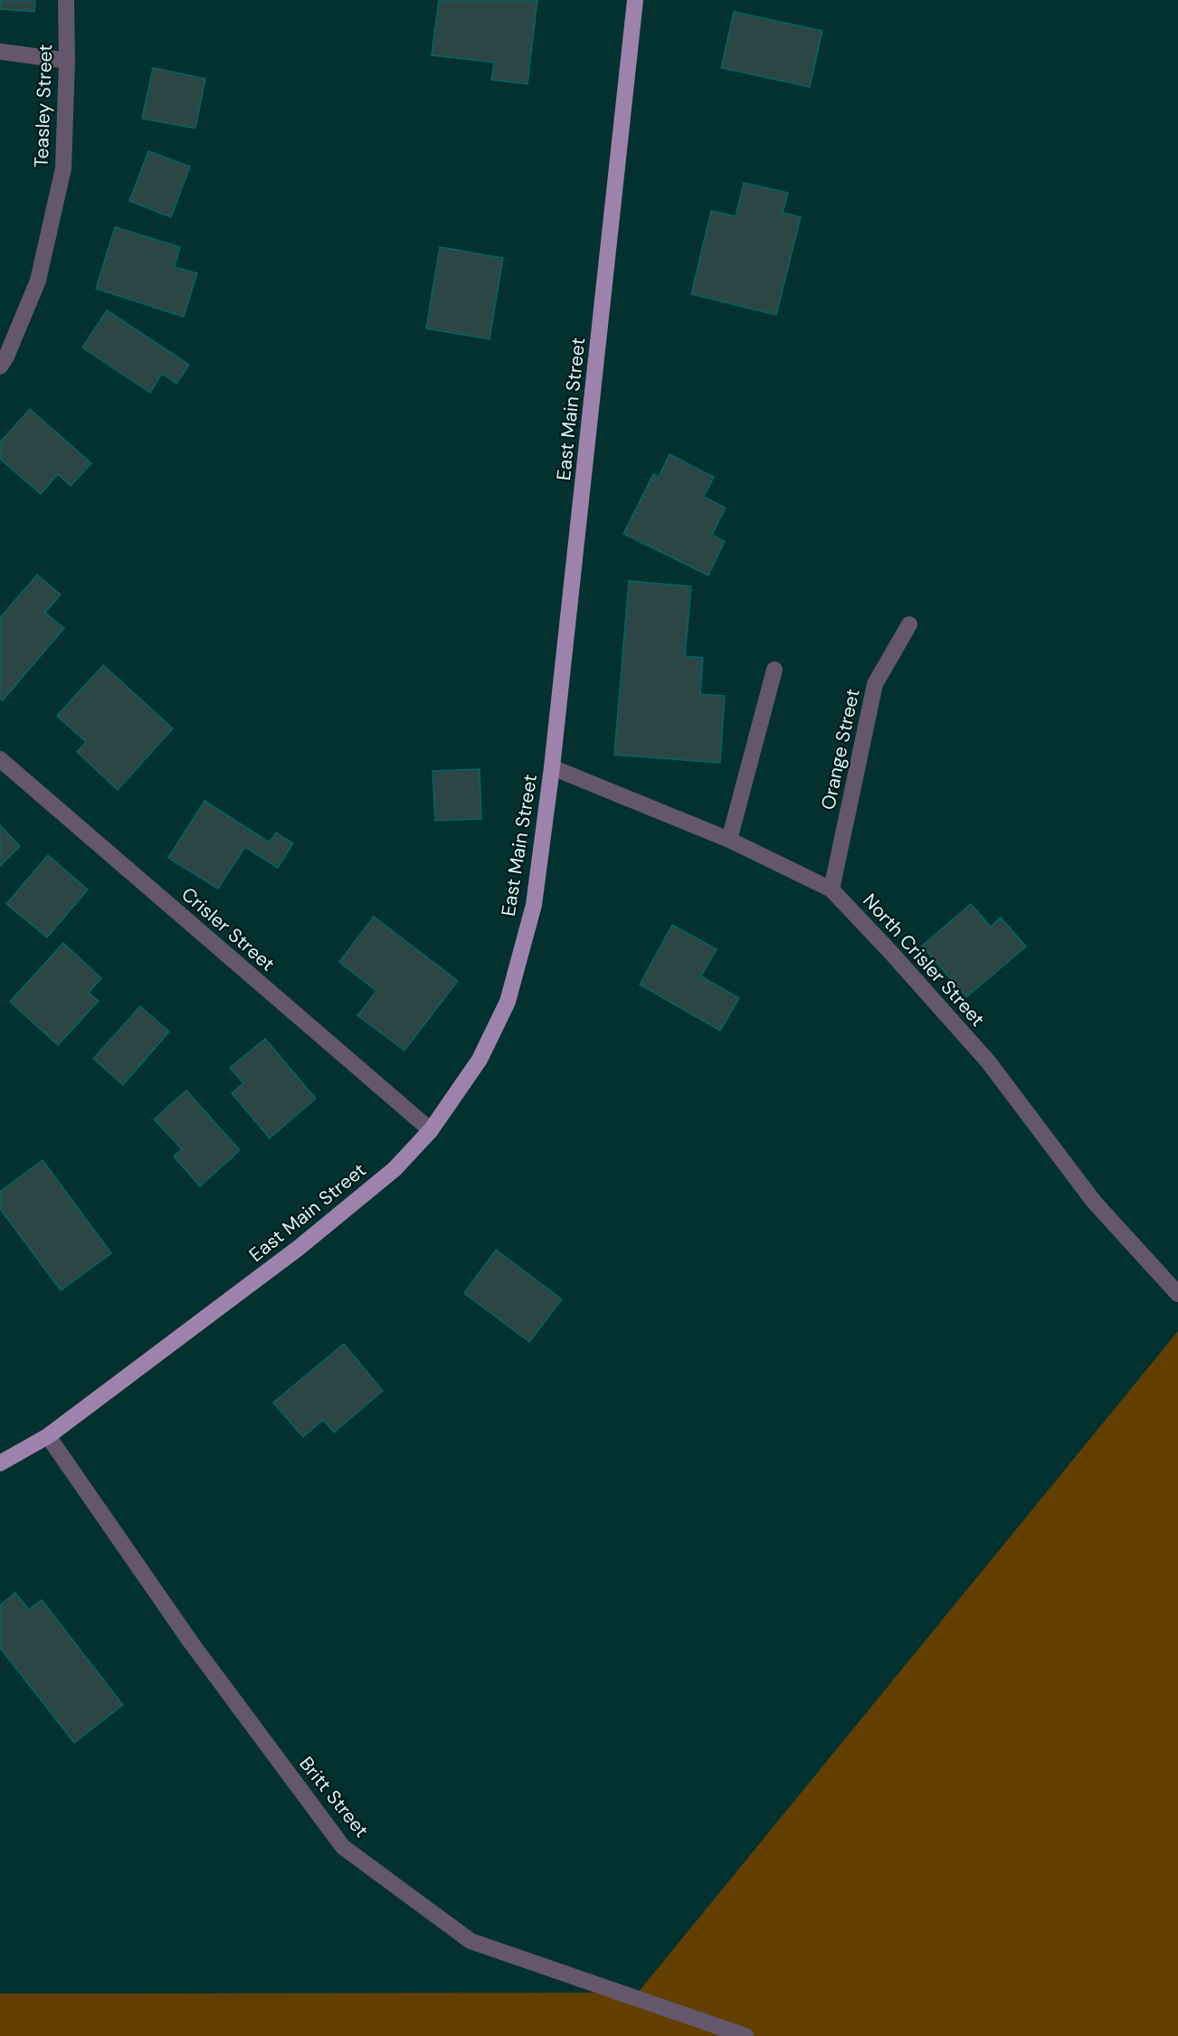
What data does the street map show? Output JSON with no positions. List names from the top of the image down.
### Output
{
  "streets": {
    "main road": ["East Main Street"],
    "street": [
      "Teasley Street",
      "Orange Street",
      "Crisler Street",
      "North Crisler Street",
      "Britt Street"
    ]
  },
  "crossings": [
    ["East Main Street", "Crisler Street"],
    ["East Main Street", "North Crisler Street"],
    ["East Main Street", "Britt Street"],
    ["Orange Street", "North Crisler Street"]
  ]
}
